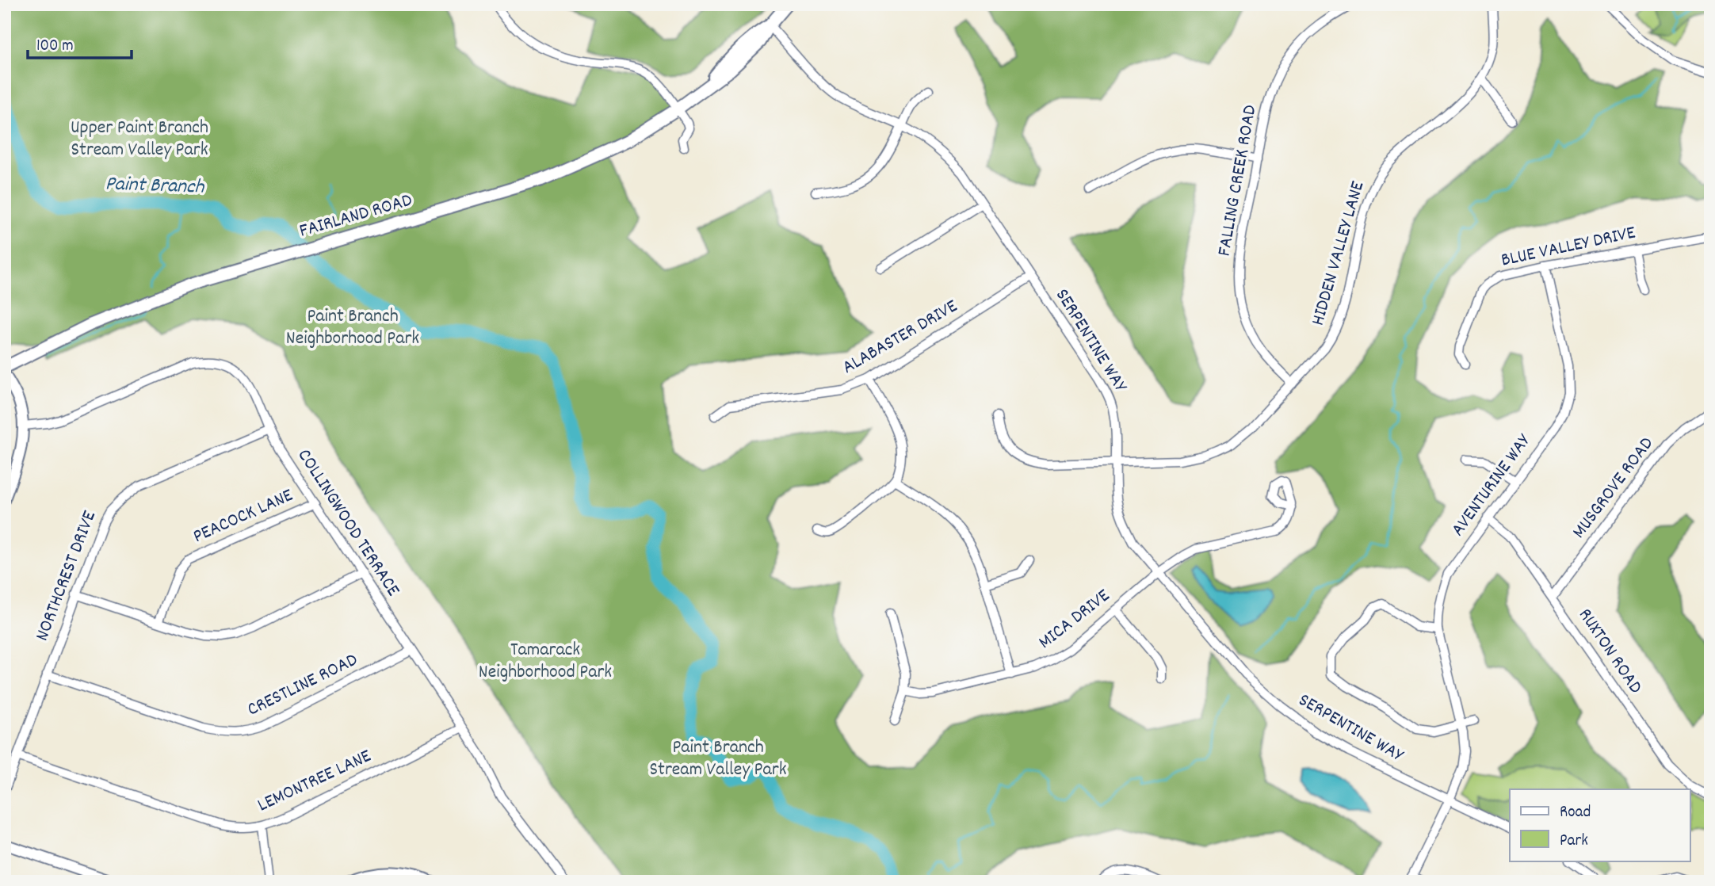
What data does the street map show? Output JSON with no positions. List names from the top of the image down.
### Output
{
  "streets": {
    "main road": ["FAIRLAND ROAD"],
    "street": [
      "FALLING CREEK ROAD",
      "BLUE VALLEY DRIVE",
      "HIDDEN VALLEY LANE",
      "ALABASTER DRIVE",
      "SERPENTINE WAY",
      "AVENTURINE WAY",
      "MUSGROVE ROAD",
      "PEACOCK LANE",
      "COLLINGWOOD TERRACE",
      "NORTHCREST DRIVE",
      "MICA DRIVE",
      "RUXTON ROAD",
      "CRESTLINE ROAD",
      "LEMONTREE LANE"
    ]
  },
  "crossings": [
    ["FALLING CREEK ROAD", "HIDDEN VALLEY LANE"],
    ["FAIRLAND ROAD", "SERPENTINE WAY"],
    ["BLUE VALLEY DRIVE", "AVENTURINE WAY"],
    ["HIDDEN VALLEY LANE", "SERPENTINE WAY"],
    ["ALABASTER DRIVE", "SERPENTINE WAY"],
    ["SERPENTINE WAY", "AVENTURINE WAY"],
    ["SERPENTINE WAY", "MICA DRIVE"],
    ["AVENTURINE WAY", "RUXTON ROAD"],
    ["MUSGROVE ROAD", "RUXTON ROAD"],
    ["PEACOCK LANE", "COLLINGWOOD TERRACE"],
    ["COLLINGWOOD TERRACE", "NORTHCREST DRIVE"],
    ["COLLINGWOOD TERRACE", "CRESTLINE ROAD"],
    ["COLLINGWOOD TERRACE", "LEMONTREE LANE"],
    ["NORTHCREST DRIVE", "CRESTLINE ROAD"],
    ["NORTHCREST DRIVE", "LEMONTREE LANE"]
  ],
  "water": ["Paint Branch"],
  "parks": [
    "Upper Paint Branch Stream Valley Park",
    "Paint Branch Neighborhood Park",
    "Tamarack Neighborhood Park",
    "Paint Branch Stream Valley Park"
  ],
  "legend": ["Road", "Park"],
  "scale_bar": "100 m"
}
